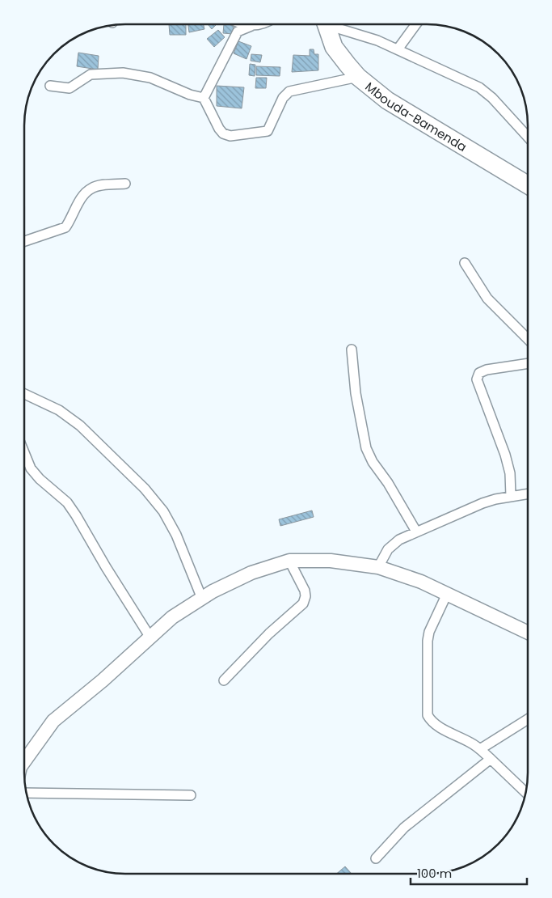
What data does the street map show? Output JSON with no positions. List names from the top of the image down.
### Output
{
  "streets": {
    "highway": ["Mbouda-Bamenda"]
  },
  "scale_bar": "100 m"
}
